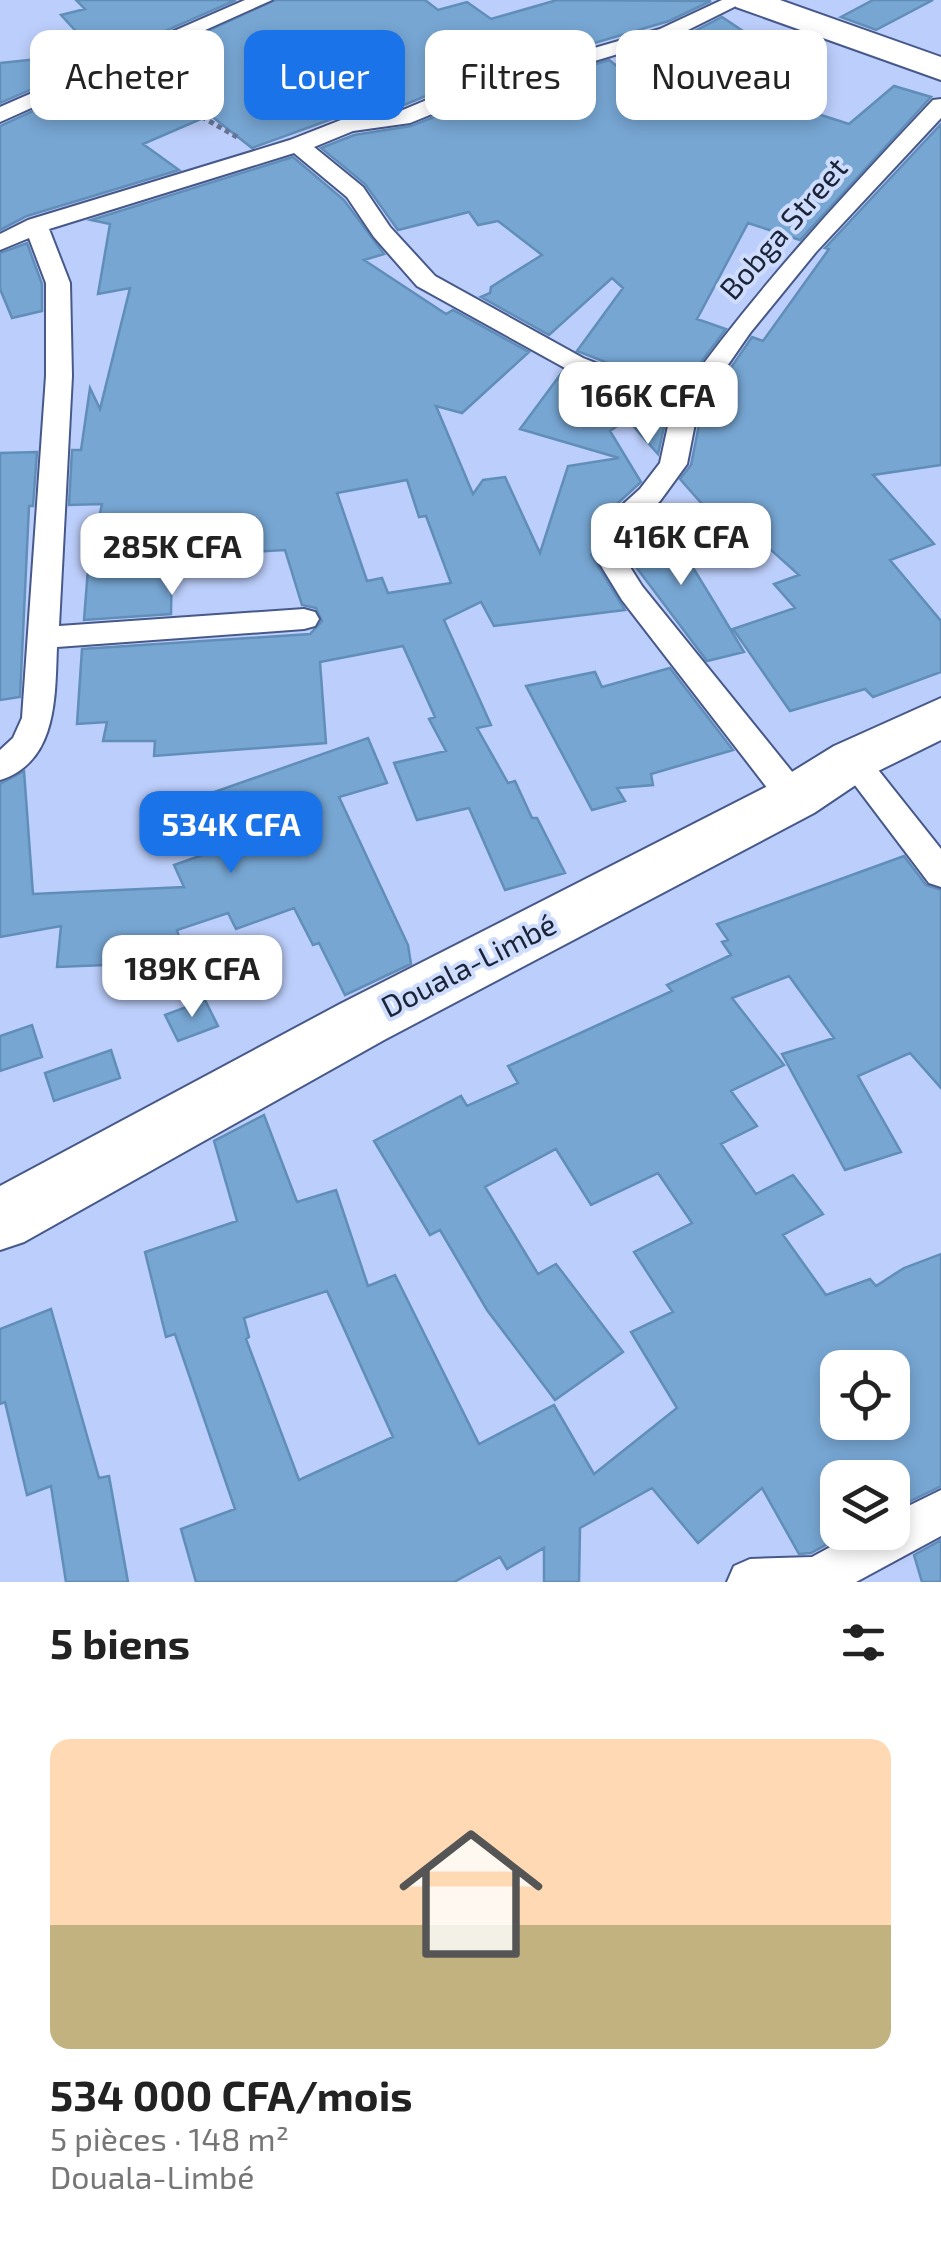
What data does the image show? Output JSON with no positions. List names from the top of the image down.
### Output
{
  "streets": {
    "highway": ["Douala-Limbé"],
    "street": ["Bobga Street"]
  },
  "crossings": [
    ["Bobga Street", "Douala-Limbé"]
  ],
  "page": {
    "chip": [
      "Acheter",
      "Louer",
      "Filtres",
      "Nouveau"
    ],
    "price": [
      "166K CFA",
      "416K CFA",
      "285K CFA",
      "534K CFA",
      "189K CFA"
    ],
    "heading": "5 biens",
    "list": [
      {
        "name": "534 000 CFA/mois",
        "note": "5 pièces · 148 m² · Douala-Limbé"
      }
    ]
  }
}
